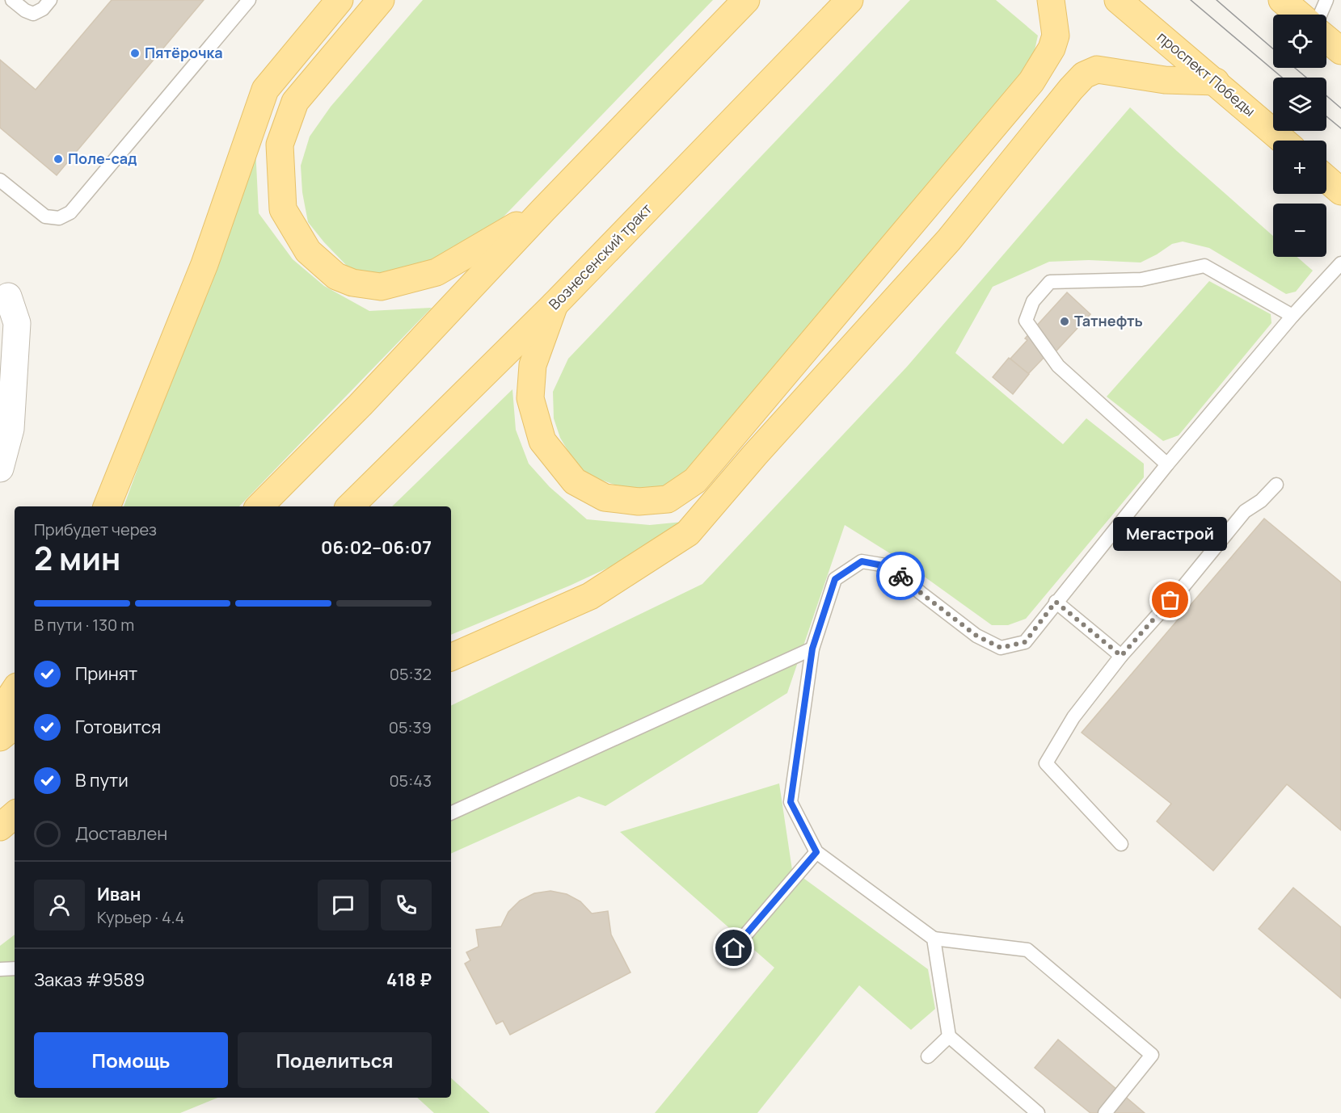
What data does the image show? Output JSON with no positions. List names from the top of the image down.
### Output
{
  "streets": {
    "main road": ["проспект Победы", "Вознесенский тракт"]
  },
  "places": [
    "Пятёрочка",
    "Поле-сад",
    "Татнефть",
    "Мегастрой"
  ],
  "page": {
    "map_buttons": ["+", "−"],
    "heading": ["2 мин", "Прибудет через", "06:02–06:07"],
    "panel": [
      "Иван",
      "Курьер · 4.4",
      "Заказ #9589",
      "418 ₽"
    ],
    "bubble": "Мегастрой",
    "bar": "В пути · 130 m",
    "list": [
      ["Принят", "05:32"],
      ["Готовится", "05:39"],
      ["В пути", "05:43"],
      "Доставлен"
    ],
    "buttons": ["Помощь", "Поделиться"]
  }
}
